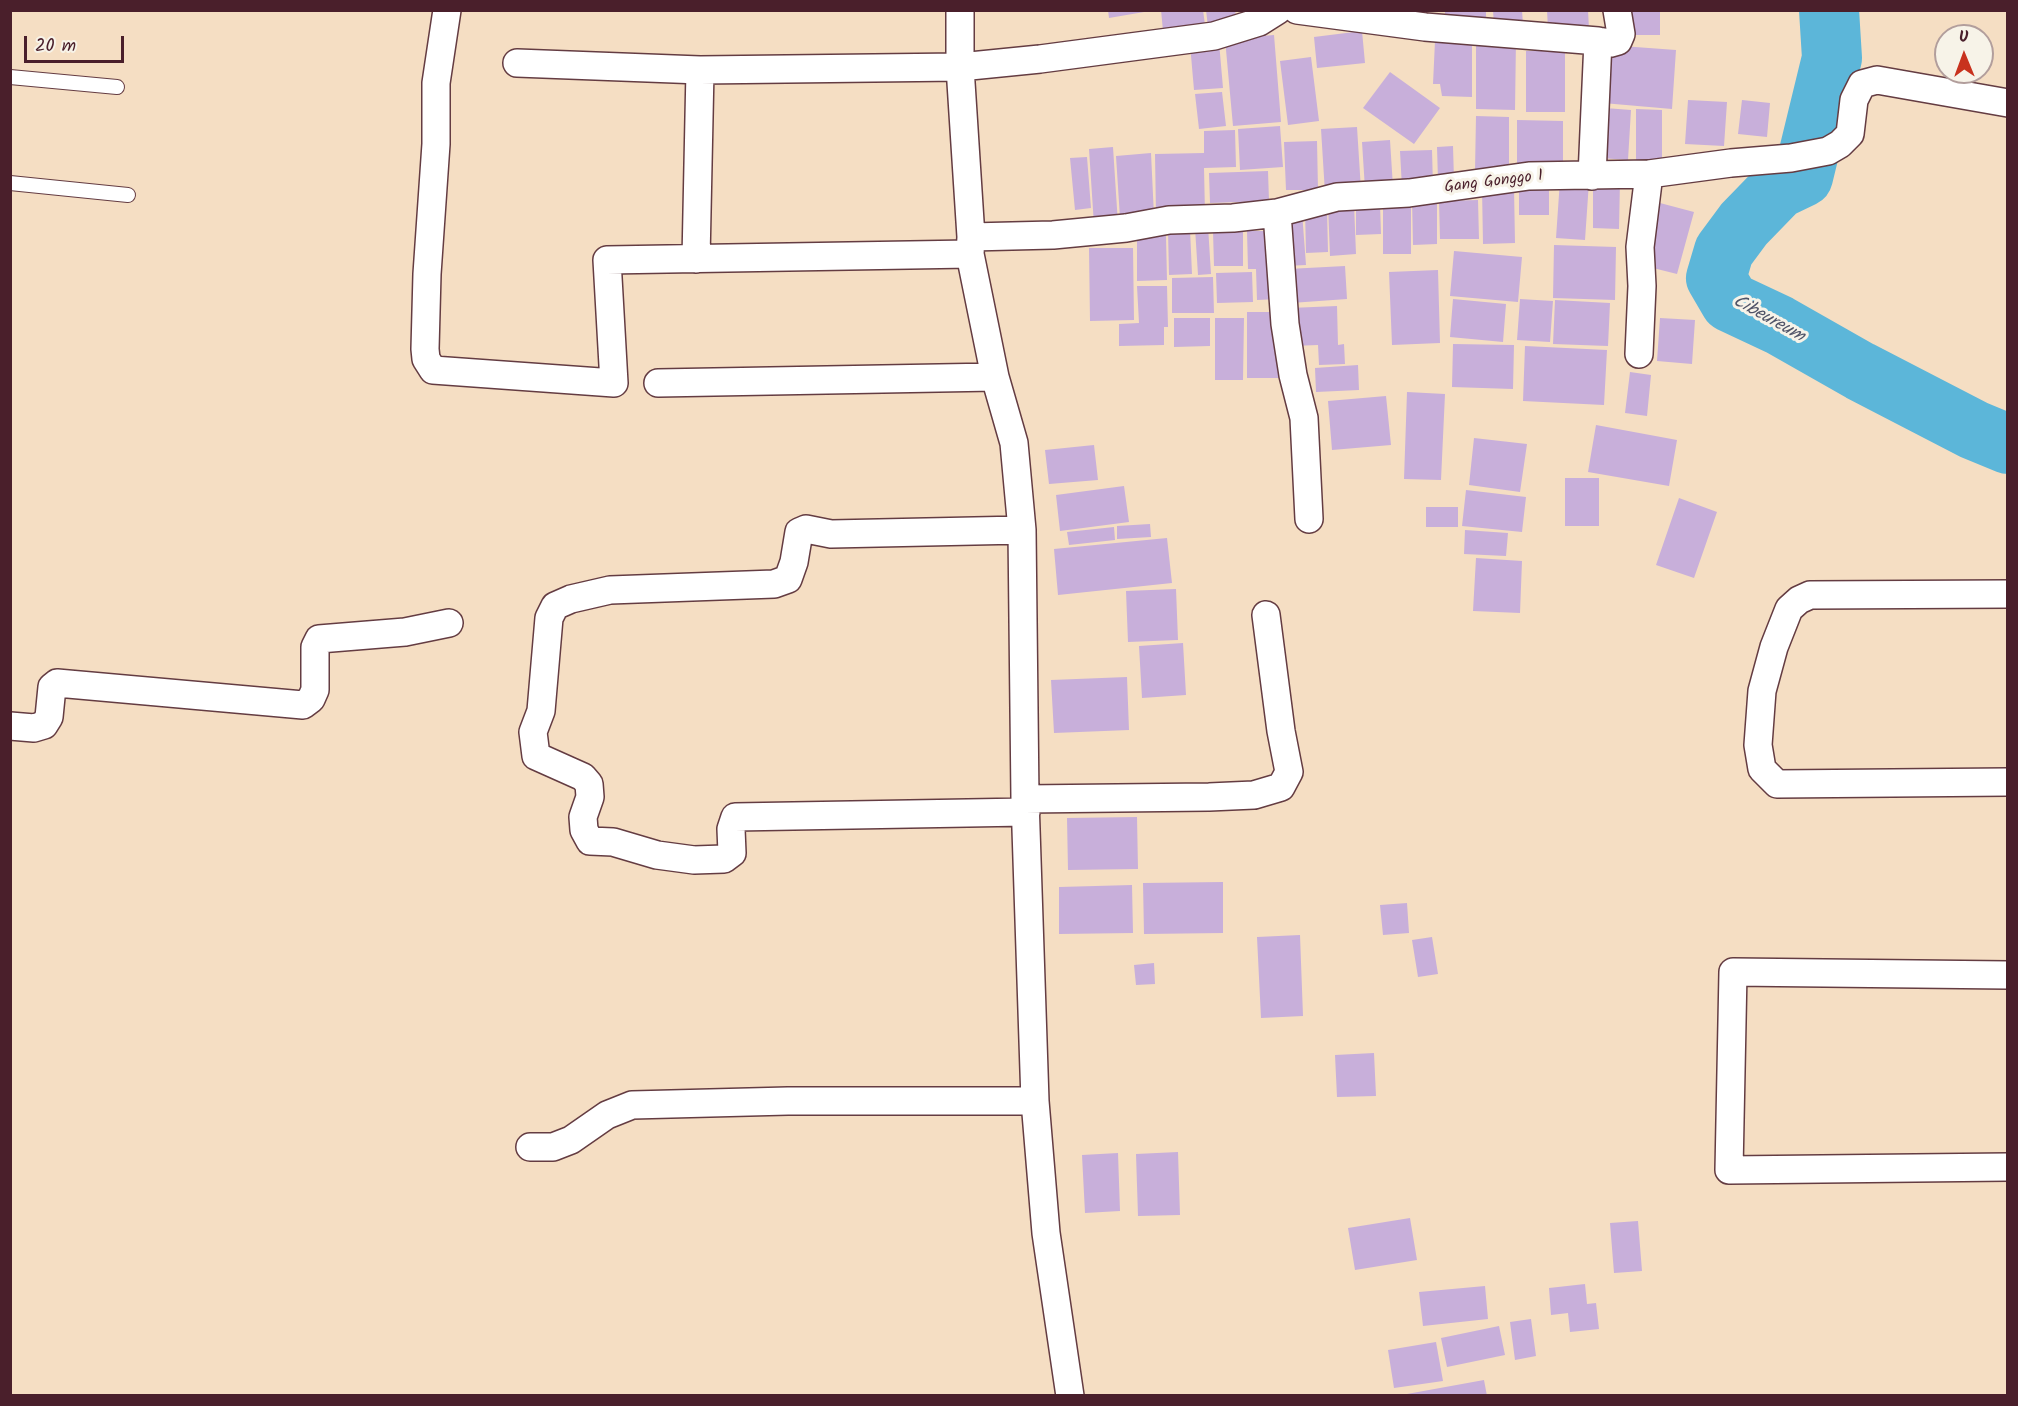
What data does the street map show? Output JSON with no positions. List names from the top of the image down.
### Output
{
  "streets": {
    "street": ["Gang Gonggo 1"]
  },
  "water": ["Cibeureum"],
  "scale_bar": "20 m",
  "north": "top"
}
